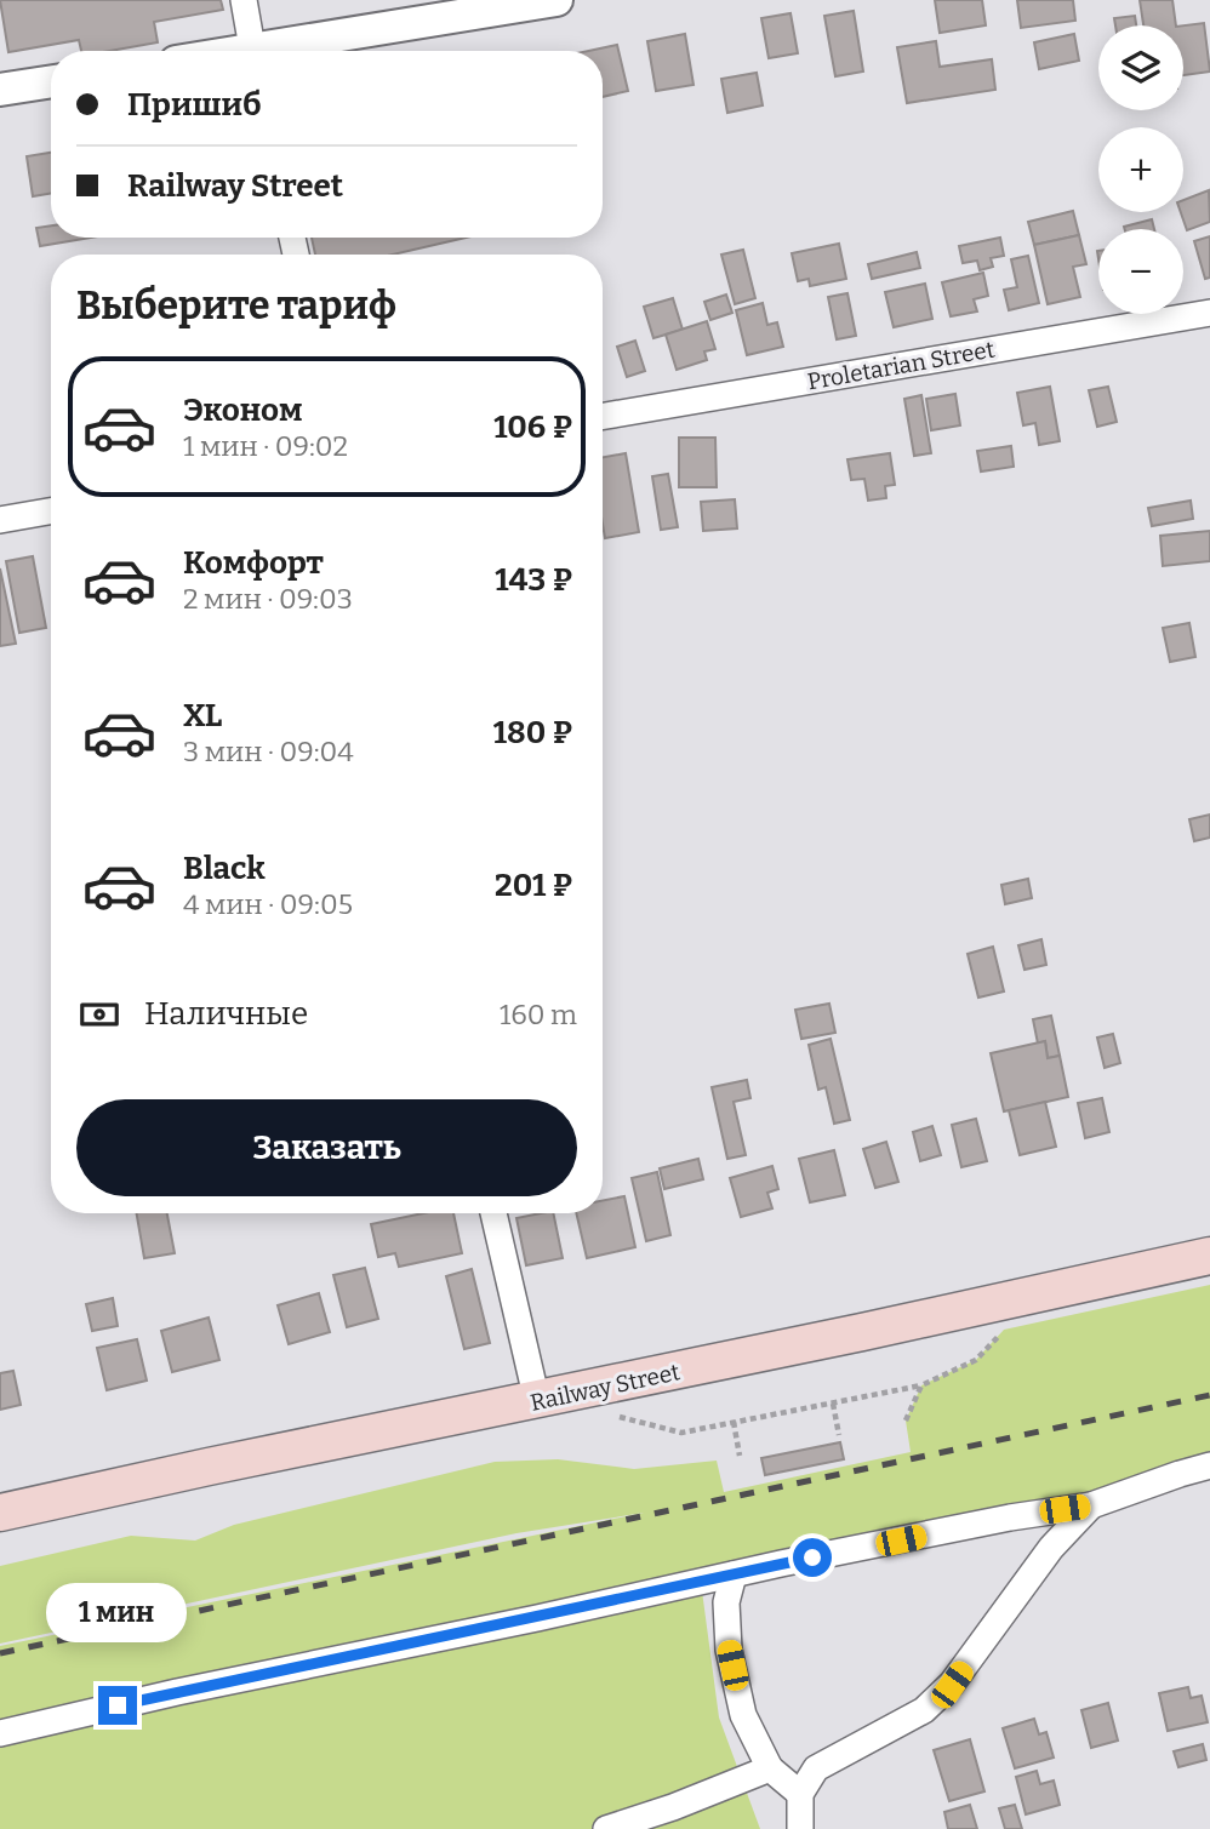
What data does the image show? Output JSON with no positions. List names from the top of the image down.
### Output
{
  "streets": {
    "main road": ["Railway Street"],
    "street": ["Proletarian Street"]
  },
  "page": {
    "map_buttons": ["+", "−"],
    "banner": ["Пришиб", "Railway Street"],
    "heading": "Выберите тариф",
    "list": [
      {
        "name": "Эконом",
        "note": "1 мин · 09:02",
        "value": "106 ₽"
      },
      {
        "name": "Комфорт",
        "note": "2 мин · 09:03",
        "value": "143 ₽"
      },
      {
        "name": "XL",
        "note": "3 мин · 09:04",
        "value": "180 ₽"
      },
      {
        "name": "Black",
        "note": "4 мин · 09:05",
        "value": "201 ₽"
      }
    ],
    "pay": ["Наличные", "160 m"],
    "buttons": "Заказать",
    "bubble": "1 мин"
  }
}
